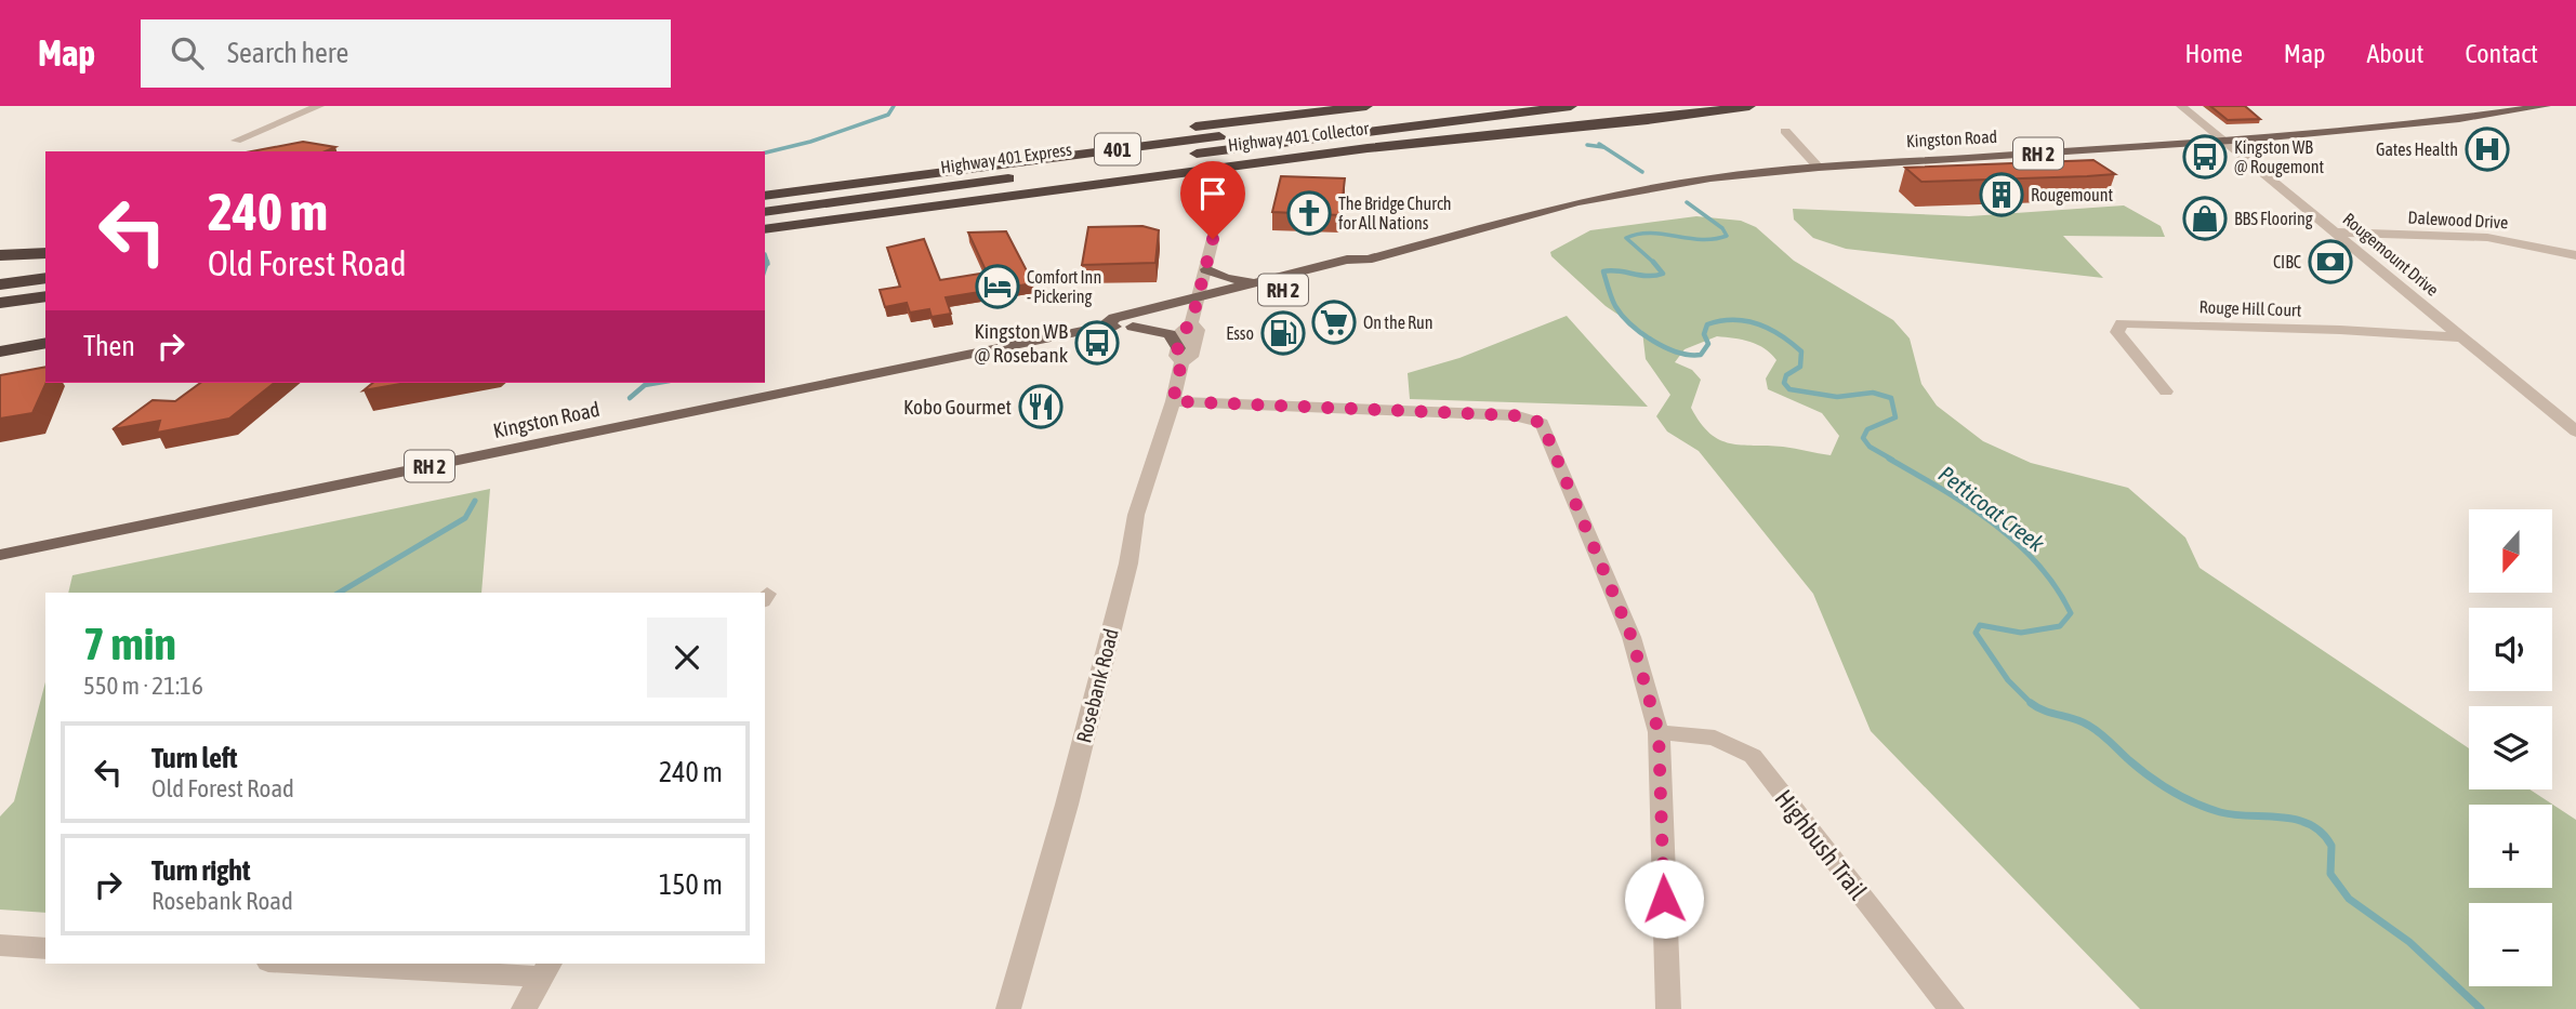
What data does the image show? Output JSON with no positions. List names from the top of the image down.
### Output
{
  "streets": {
    "highway": ["Highway 401 Collector", "401", "Highway 401 Express"],
    "main road": ["Kingston Road", "RH 2"],
    "street": [
      "Dalewood Drive",
      "Rougemount Drive",
      "Rouge Hill Court",
      "Rosebank Road",
      "Highbush Trail"
    ]
  },
  "crossings": [
    ["Kingston Road", "Rougemount Drive"],
    ["Kingston Road", "Rosebank Road"],
    ["Dalewood Drive", "Rougemount Drive"],
    ["Rougemount Drive", "Rouge Hill Court"]
  ],
  "water": ["Petticoat Creek"],
  "places": {
    "hospital": ["Gates Health"],
    "bus stop": ["Kingston WB @ Rougemont", "Kingston WB @ Rosebank"],
    "building": ["Rougemount"],
    "church": ["The Bridge Church for All Nations"],
    "shop": ["BBS Flooring"],
    "bank": ["CIBC"],
    "hotel": ["Comfort Inn - Pickering"],
    "supermarket": ["On the Run"],
    "fuel station": ["Esso"],
    "restaurant": ["Kobo Gourmet"]
  },
  "north": "bottom",
  "page": {
    "header": "Map",
    "search": "Search here",
    "nav": [
      "Home",
      "Map",
      "About",
      "Contact"
    ],
    "turn": ["240 m", "Old Forest Road"],
    "then": "Then",
    "map_buttons": ["+", "−"],
    "heading": ["7 min", "550 m · 21:16"],
    "list": [
      {
        "name": "Turn left",
        "note": "Old Forest Road",
        "value": "240 m"
      },
      {
        "name": "Turn right",
        "note": "Rosebank Road",
        "value": "150 m"
      }
    ]
  }
}
